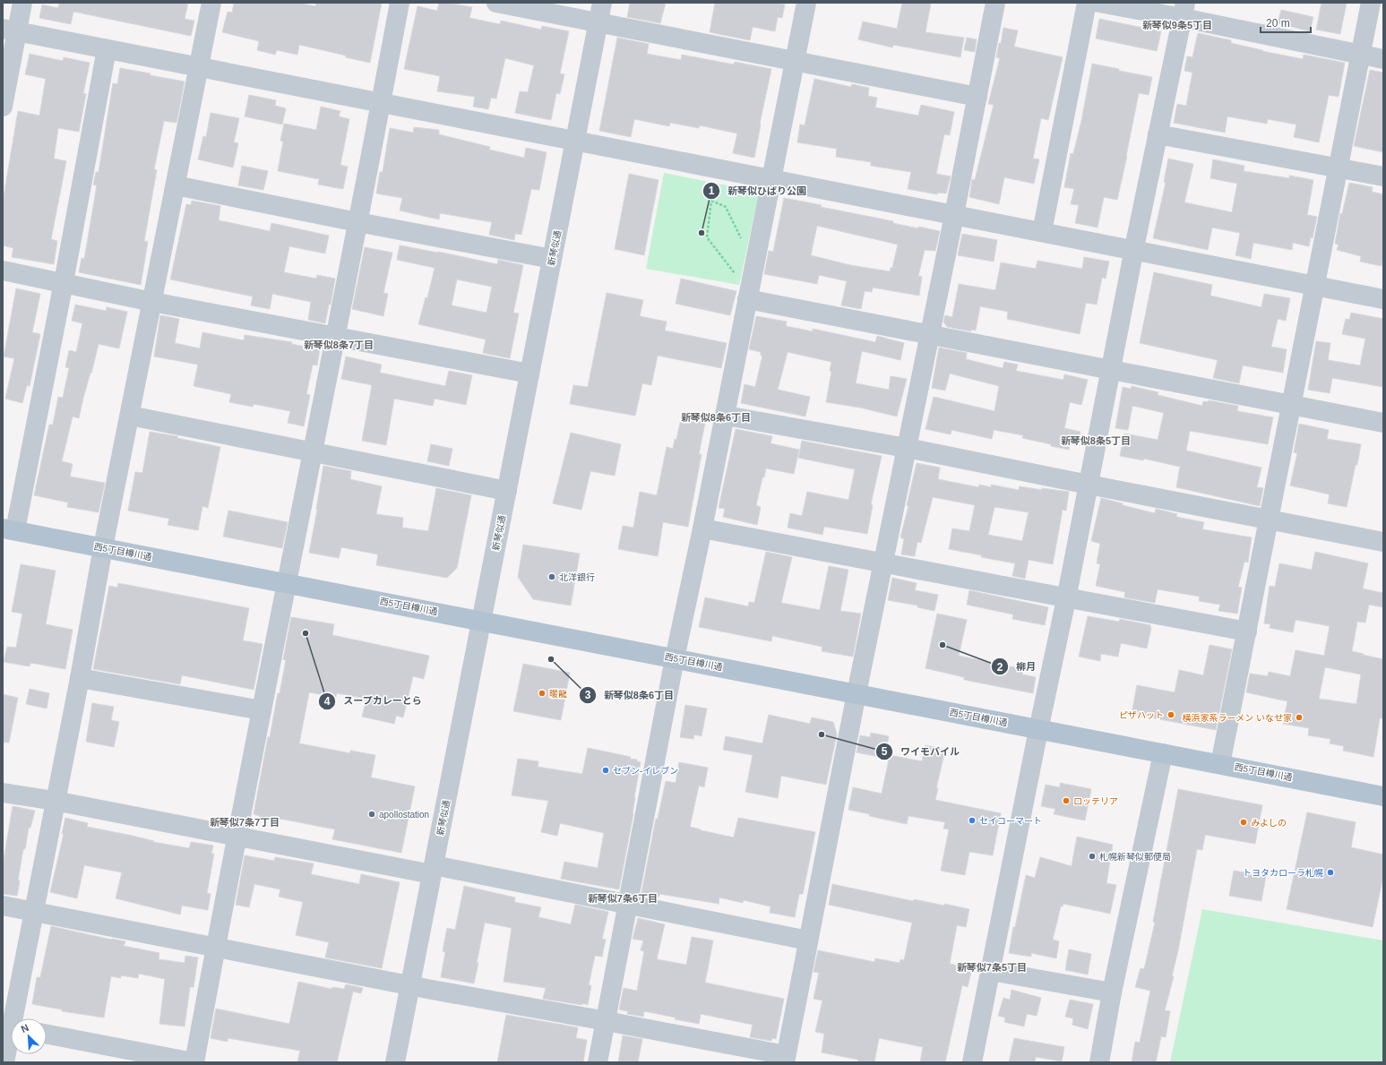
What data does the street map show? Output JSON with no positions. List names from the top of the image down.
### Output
{
  "streets": {
    "main road": ["西5丁目樽川通"],
    "street": ["新琴似通"]
  },
  "crossings": [
    ["新琴似通", "西5丁目樽川通"]
  ],
  "districts": [
    "新琴似9条5丁目",
    "新琴似8条7丁目",
    "新琴似8条6丁目",
    "新琴似8条5丁目",
    "新琴似7条7丁目",
    "新琴似7条6丁目",
    "新琴似7条5丁目"
  ],
  "places": [
    "新琴似ひばり公園",
    "北洋銀行",
    "スープカレーとら",
    "柳月",
    "新琴似8条6丁目",
    "暖龍",
    "ピザハット",
    "横浜家系ラーメン いなせ家",
    "ワイモバイル",
    "セブン-イレブン",
    "ロッテリア",
    "apollostation",
    "セイコーマート",
    "みよしの",
    "札幌新琴似郵便局",
    "トヨタカローラ札幌"
  ],
  "scale_bar": "20 m",
  "north": "top left"
}
